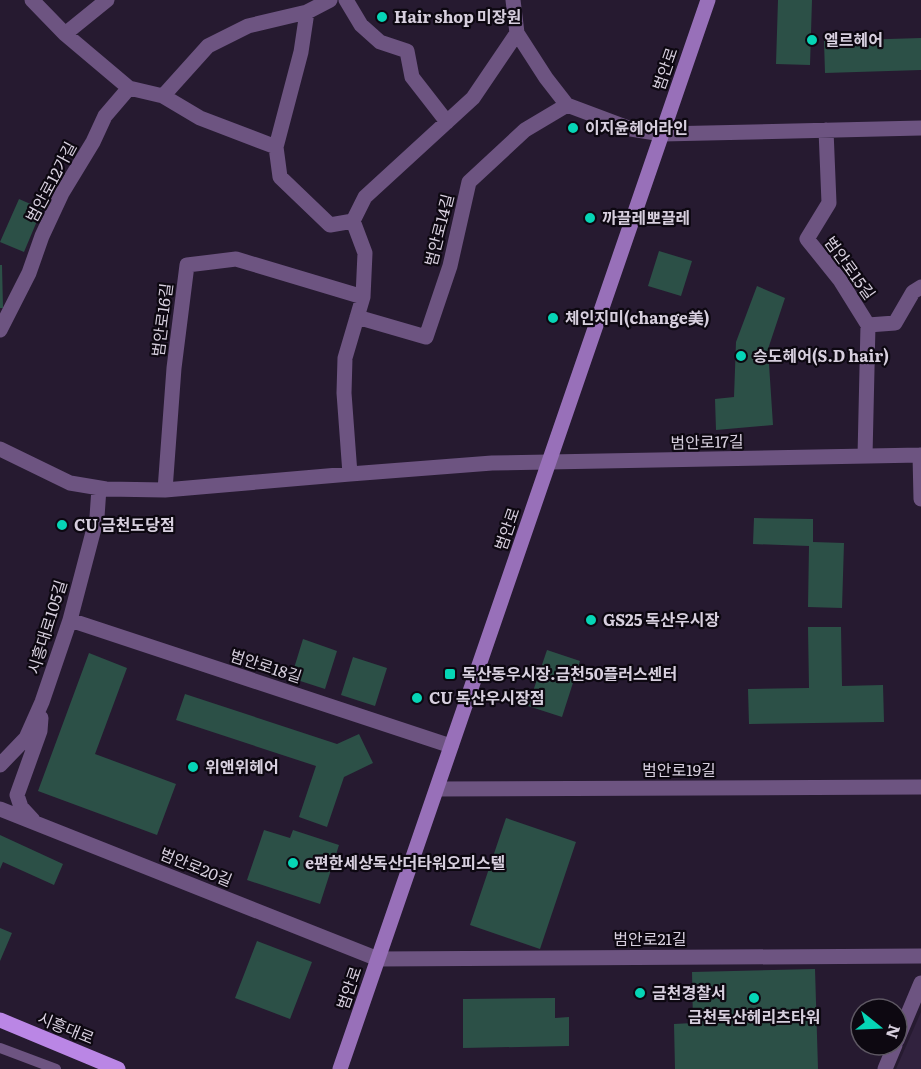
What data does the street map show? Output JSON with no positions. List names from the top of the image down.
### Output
{
  "streets": {
    "main road": ["범안로", "시흥대로"],
    "street": [
      "범안로12가길",
      "범안로14길",
      "범안로15길",
      "범안로16길",
      "범안로17길",
      "시흥대로105길",
      "범안로18길",
      "범안로19길",
      "범안로20길",
      "범안로21길"
    ]
  },
  "crossings": [
    ["범안로", "범안로17길"],
    ["범안로", "범안로18길"],
    ["범안로", "범안로19길"],
    ["범안로", "범안로20길"],
    ["범안로", "범안로21길"],
    ["시흥대로105길", "범안로18길"],
    ["범안로20길", "범안로21길"]
  ],
  "places": {
    "other": [
      "Hair shop 미장원",
      "엘르헤어",
      "이지윤헤어라인",
      "까끌레뽀끌레",
      "체인지미(change美)",
      "승도헤어(S.D hair)",
      "CU 금천도당점",
      "GS25 독산우시장",
      "CU 독산우시장점",
      "위앤위헤어",
      "e편한세상독산더타워오피스텔",
      "금천경찰서",
      "금천독산헤리츠타워"
    ],
    "transit": ["독산동우시장.금천50플러스센터"]
  },
  "north": "right"
}
